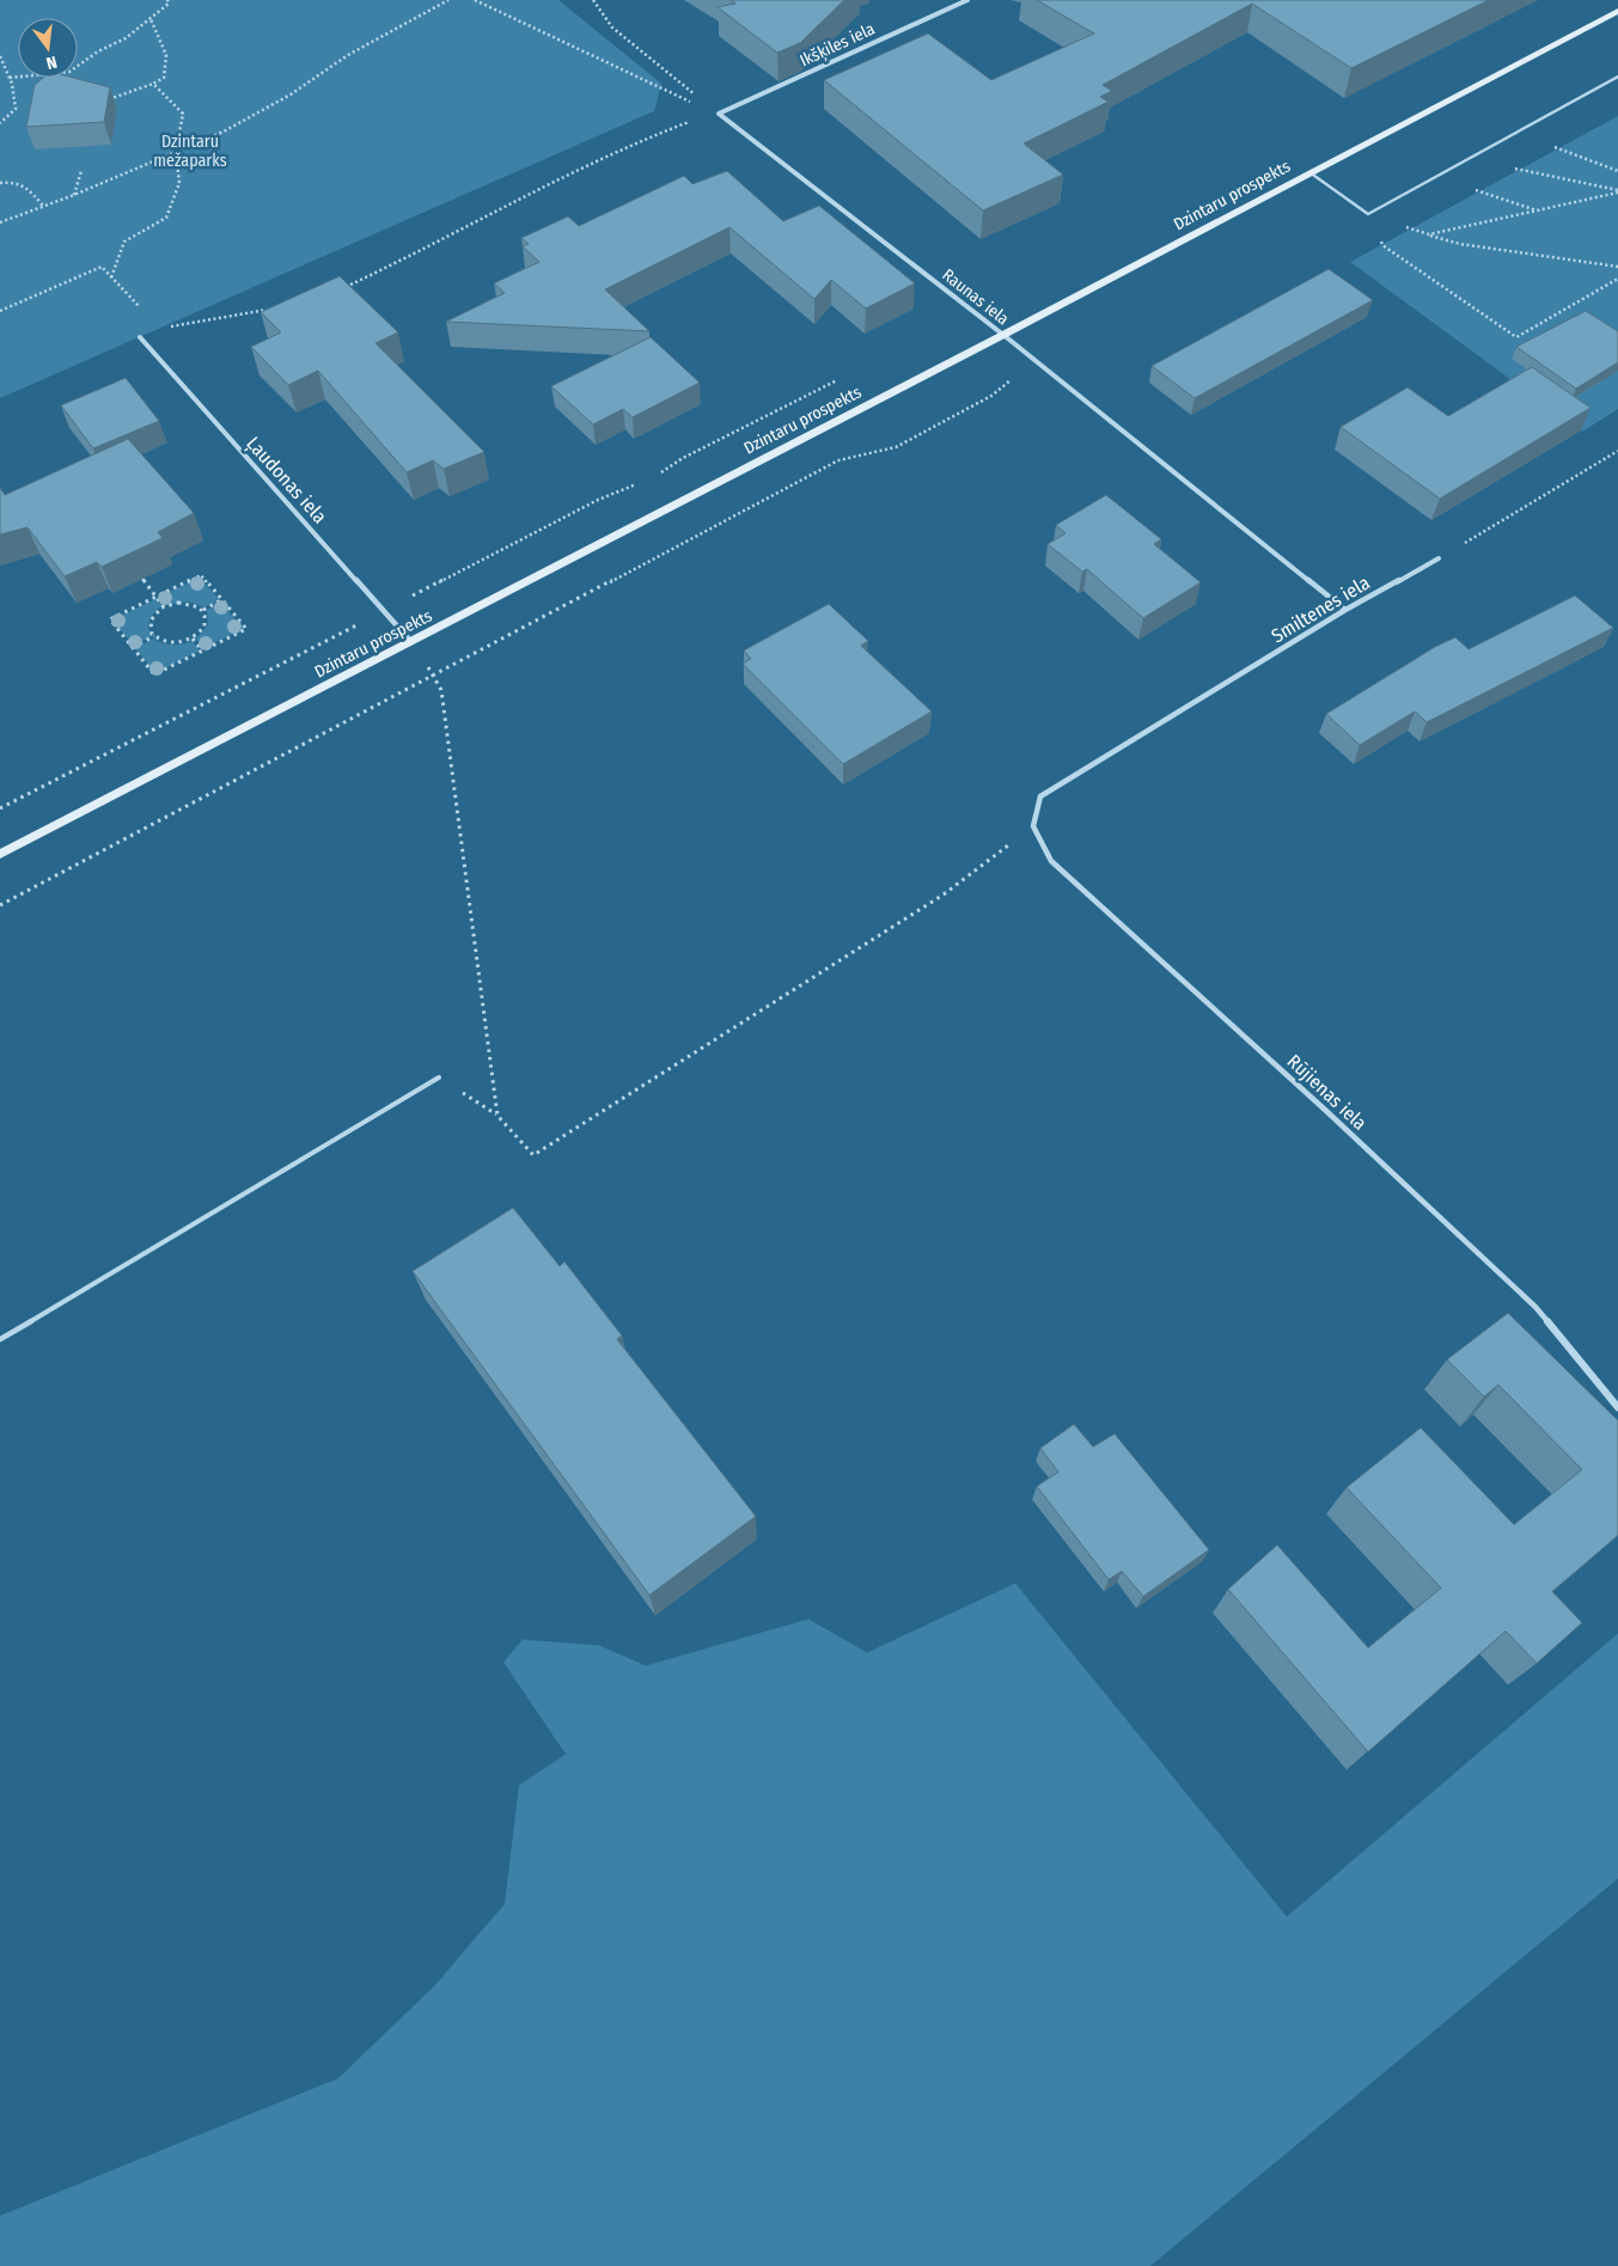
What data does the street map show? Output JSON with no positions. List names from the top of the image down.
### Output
{
  "streets": {
    "street": [
      "Ikšķiles iela",
      "Dzintaru prospekts",
      "Raunas iela",
      "Ļaudonas iela",
      "Smiltenes iela",
      "Rūjienas iela"
    ]
  },
  "crossings": [
    ["Ikšķiles iela", "Raunas iela"],
    ["Dzintaru prospekts", "Raunas iela"],
    ["Dzintaru prospekts", "Ļaudonas iela"],
    ["Raunas iela", "Smiltenes iela"],
    ["Smiltenes iela", "Rūjienas iela"]
  ],
  "parks": ["Dzintaru mežaparks"],
  "north": "bottom"
}
